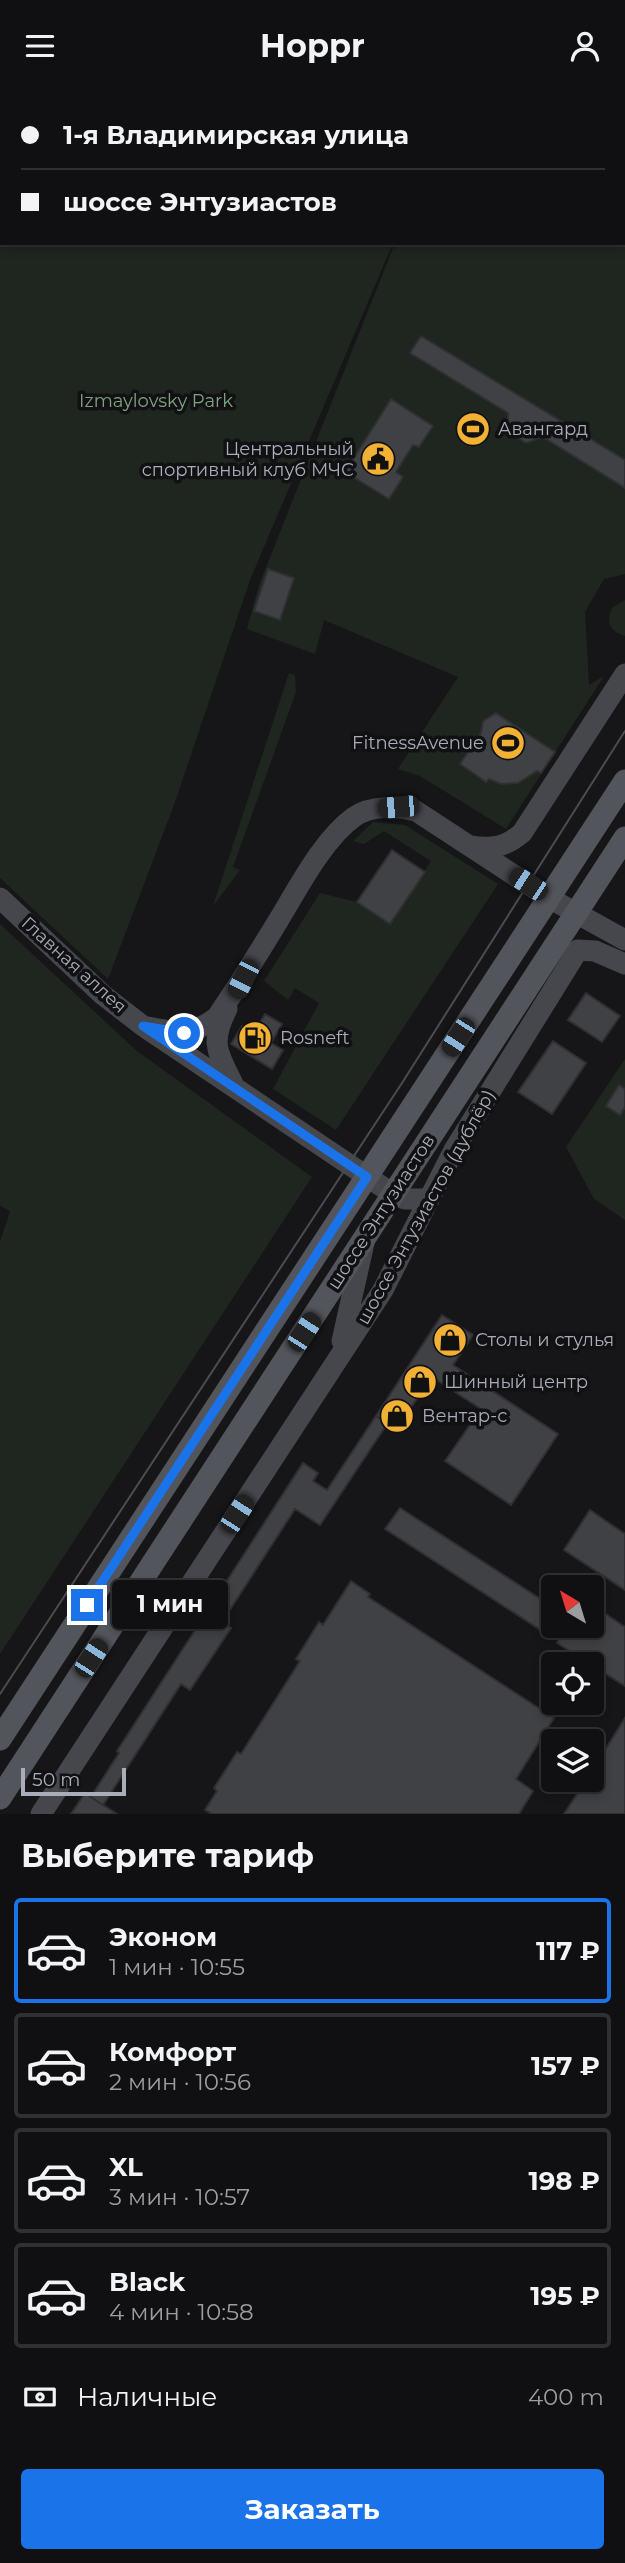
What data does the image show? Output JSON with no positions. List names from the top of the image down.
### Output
{
  "streets": {
    "main road": ["Главная аллея", "шоссе Энтузиастов (дублёр)", "шоссе Энтузиастов"]
  },
  "crossings": [
    ["Главная аллея", "шоссе Энтузиастов"]
  ],
  "parks": ["Izmaylovsky Park"],
  "places": {
    "sports": ["Авангард", "FitnessAvenue"],
    "public building": ["Центральный спортивный клуб МЧС"],
    "fuel station": ["Rosneft"],
    "shop": ["Столы и стулья", "Шинный центр", "Вентар-с"]
  },
  "scale_bar": "50 m",
  "north": "top left",
  "page": {
    "header": "Hoppr",
    "banner": ["1-я Владимирская улица", "шоссе Энтузиастов"],
    "bubble": "1 мин",
    "scale": "50 m",
    "heading": "Выберите тариф",
    "list": [
      {
        "name": "Эконом",
        "note": "1 мин · 10:55",
        "value": "117 ₽"
      },
      {
        "name": "Комфорт",
        "note": "2 мин · 10:56",
        "value": "157 ₽"
      },
      {
        "name": "XL",
        "note": "3 мин · 10:57",
        "value": "198 ₽"
      },
      {
        "name": "Black",
        "note": "4 мин · 10:58",
        "value": "195 ₽"
      }
    ],
    "pay": ["Наличные", "400 m"],
    "buttons": "Заказать"
  }
}
